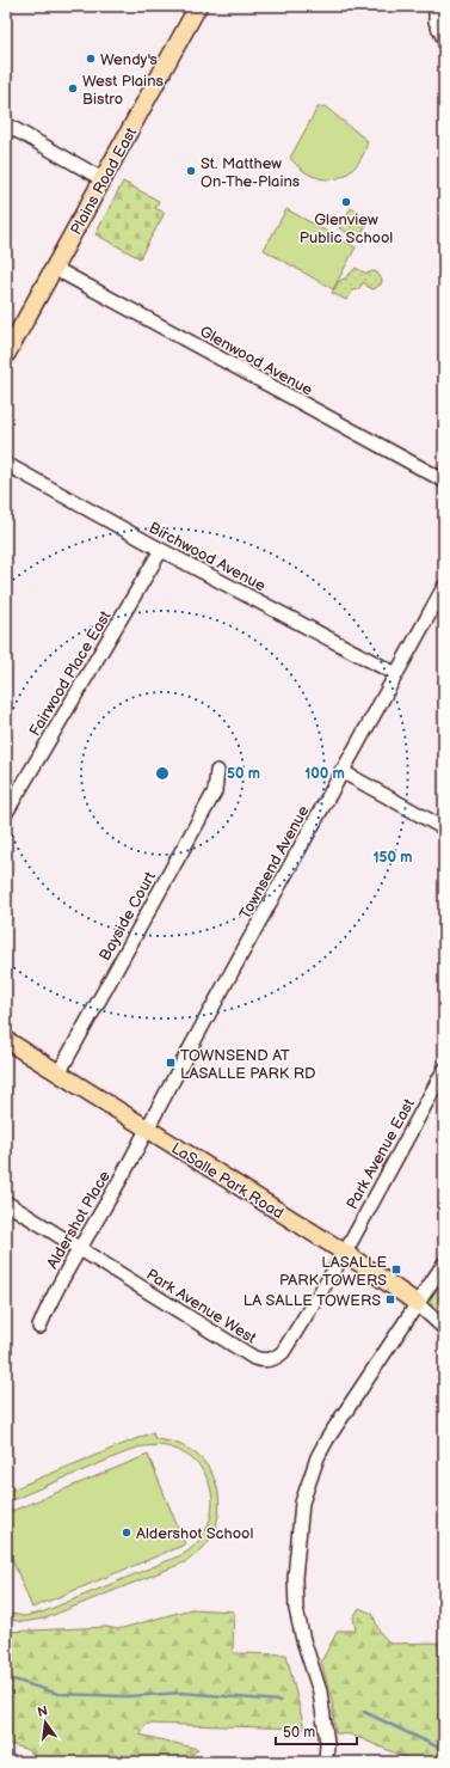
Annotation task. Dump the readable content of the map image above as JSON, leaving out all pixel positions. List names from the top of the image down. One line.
{"streets":{"main road":["Plains Road East","LaSalle Park Road"],"street":["Glenwood Avenue","Birchwood Avenue","Fairwood Place East","Townsend Avenue","Bayside Court","Park Avenue East","Aldershot Place","Park Avenue West"]},"crossings":[["Plains Road East","Glenwood Avenue"],["Birchwood Avenue","Fairwood Place East"],["Birchwood Avenue","Townsend Avenue"],["Townsend Avenue","LaSalle Park Road"],["Townsend Avenue","Aldershot Place"],["Bayside Court","LaSalle Park Road"],["Park Avenue East","LaSalle Park Road"],["Park Avenue East","Park Avenue West"],["LaSalle Park Road","Aldershot Place"],["LaSalle Park Road","Park Avenue West"],["Aldershot Place","Park Avenue West"]],"places":{"other":["Wendy's","West Plains Bistro","St. Matthew On-The-Plains","Glenview Public School","Aldershot School"],"transit":["TOWNSEND AT LASALLE PARK RD","LASALLE PARK TOWERS","LA SALLE TOWERS"]},"scale_bar":"50 m","north":"top","rings":["50 m","100 m","150 m"]}
